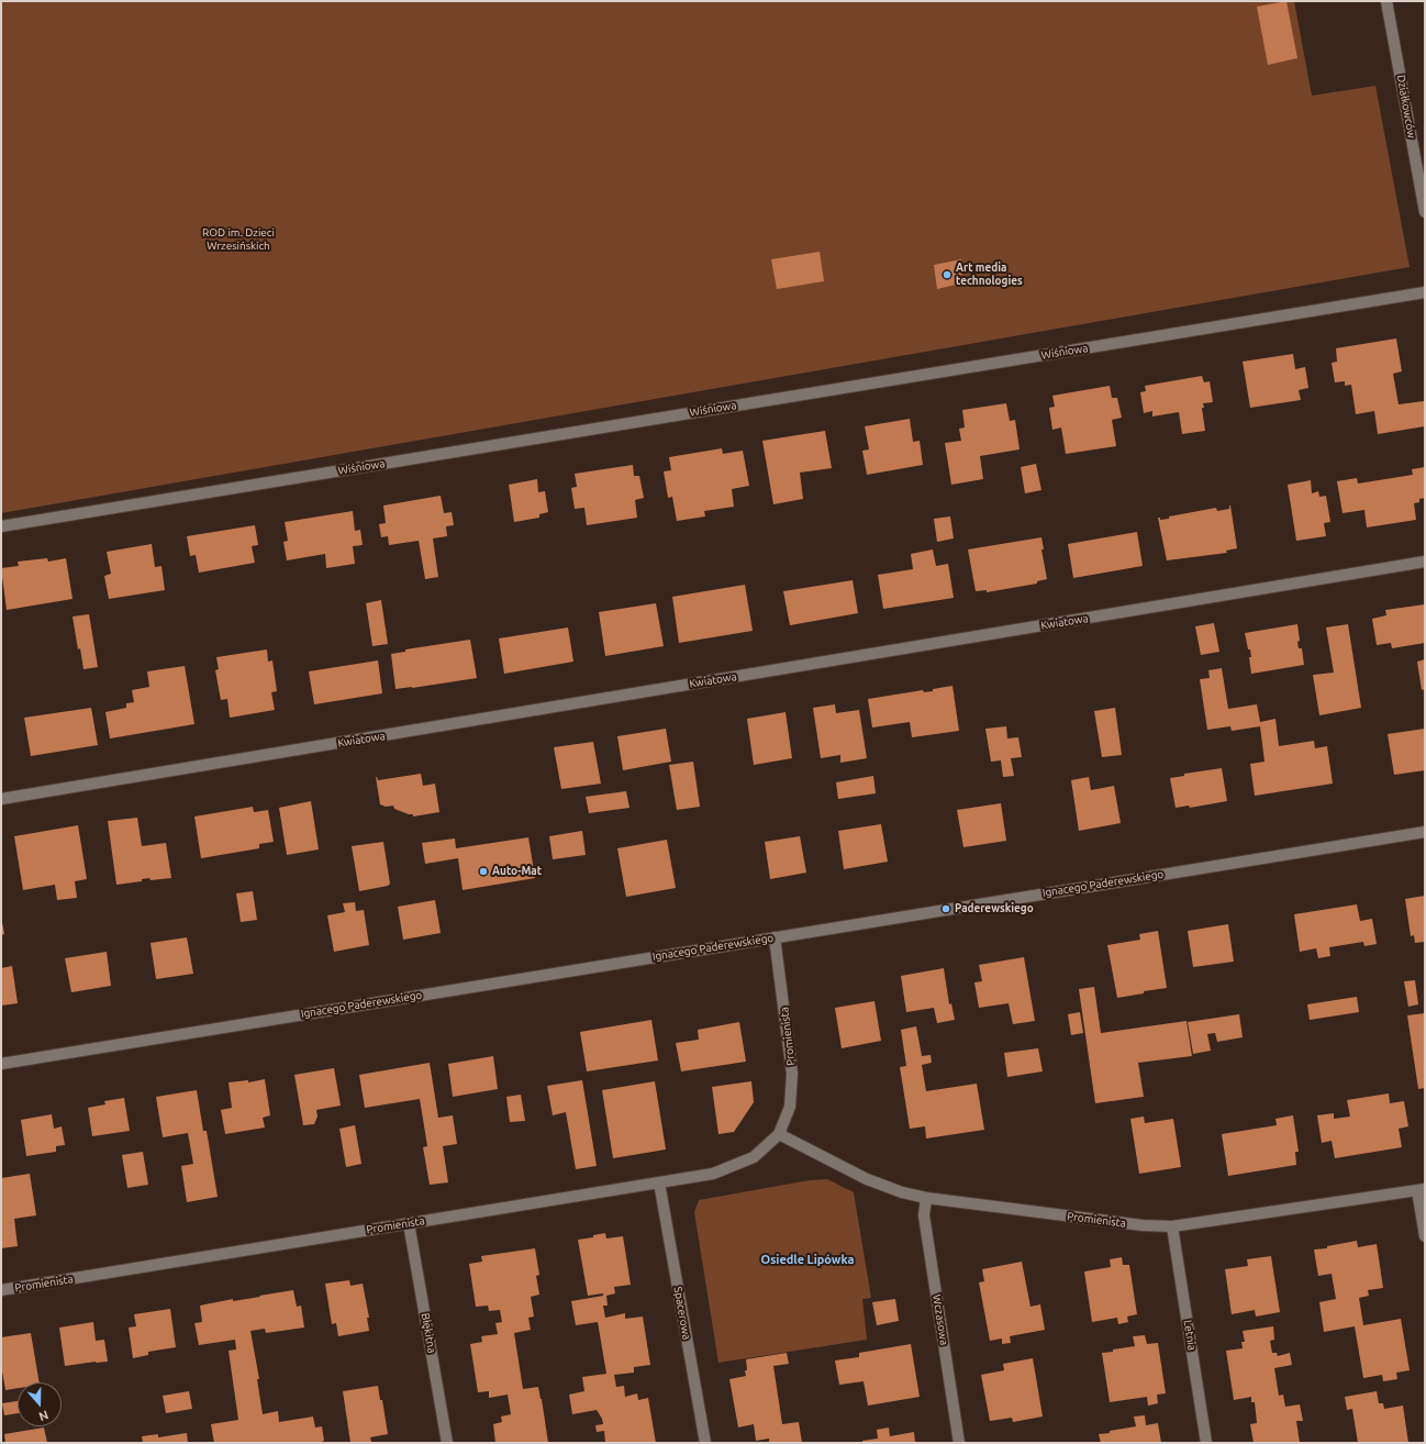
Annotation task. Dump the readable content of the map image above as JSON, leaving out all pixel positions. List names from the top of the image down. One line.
{"streets":{"street":["Działkowców","Wiśniowa","Kwiatowa","Ignacego Paderewskiego","Promienista","Spacerowa","Wczasowa","Błękitna","Letnia"]},"crossings":[["Ignacego Paderewskiego","Promienista"],["Promienista","Spacerowa"],["Promienista","Wczasowa"],["Promienista","Błękitna"],["Promienista","Letnia"]],"districts":["Osiedle Lipówka"],"parks":["ROD im. Dzieci Wrzesińskich"],"places":["Art media technologies","Auto-Mat","Paderewskiego"],"north":"bottom"}
